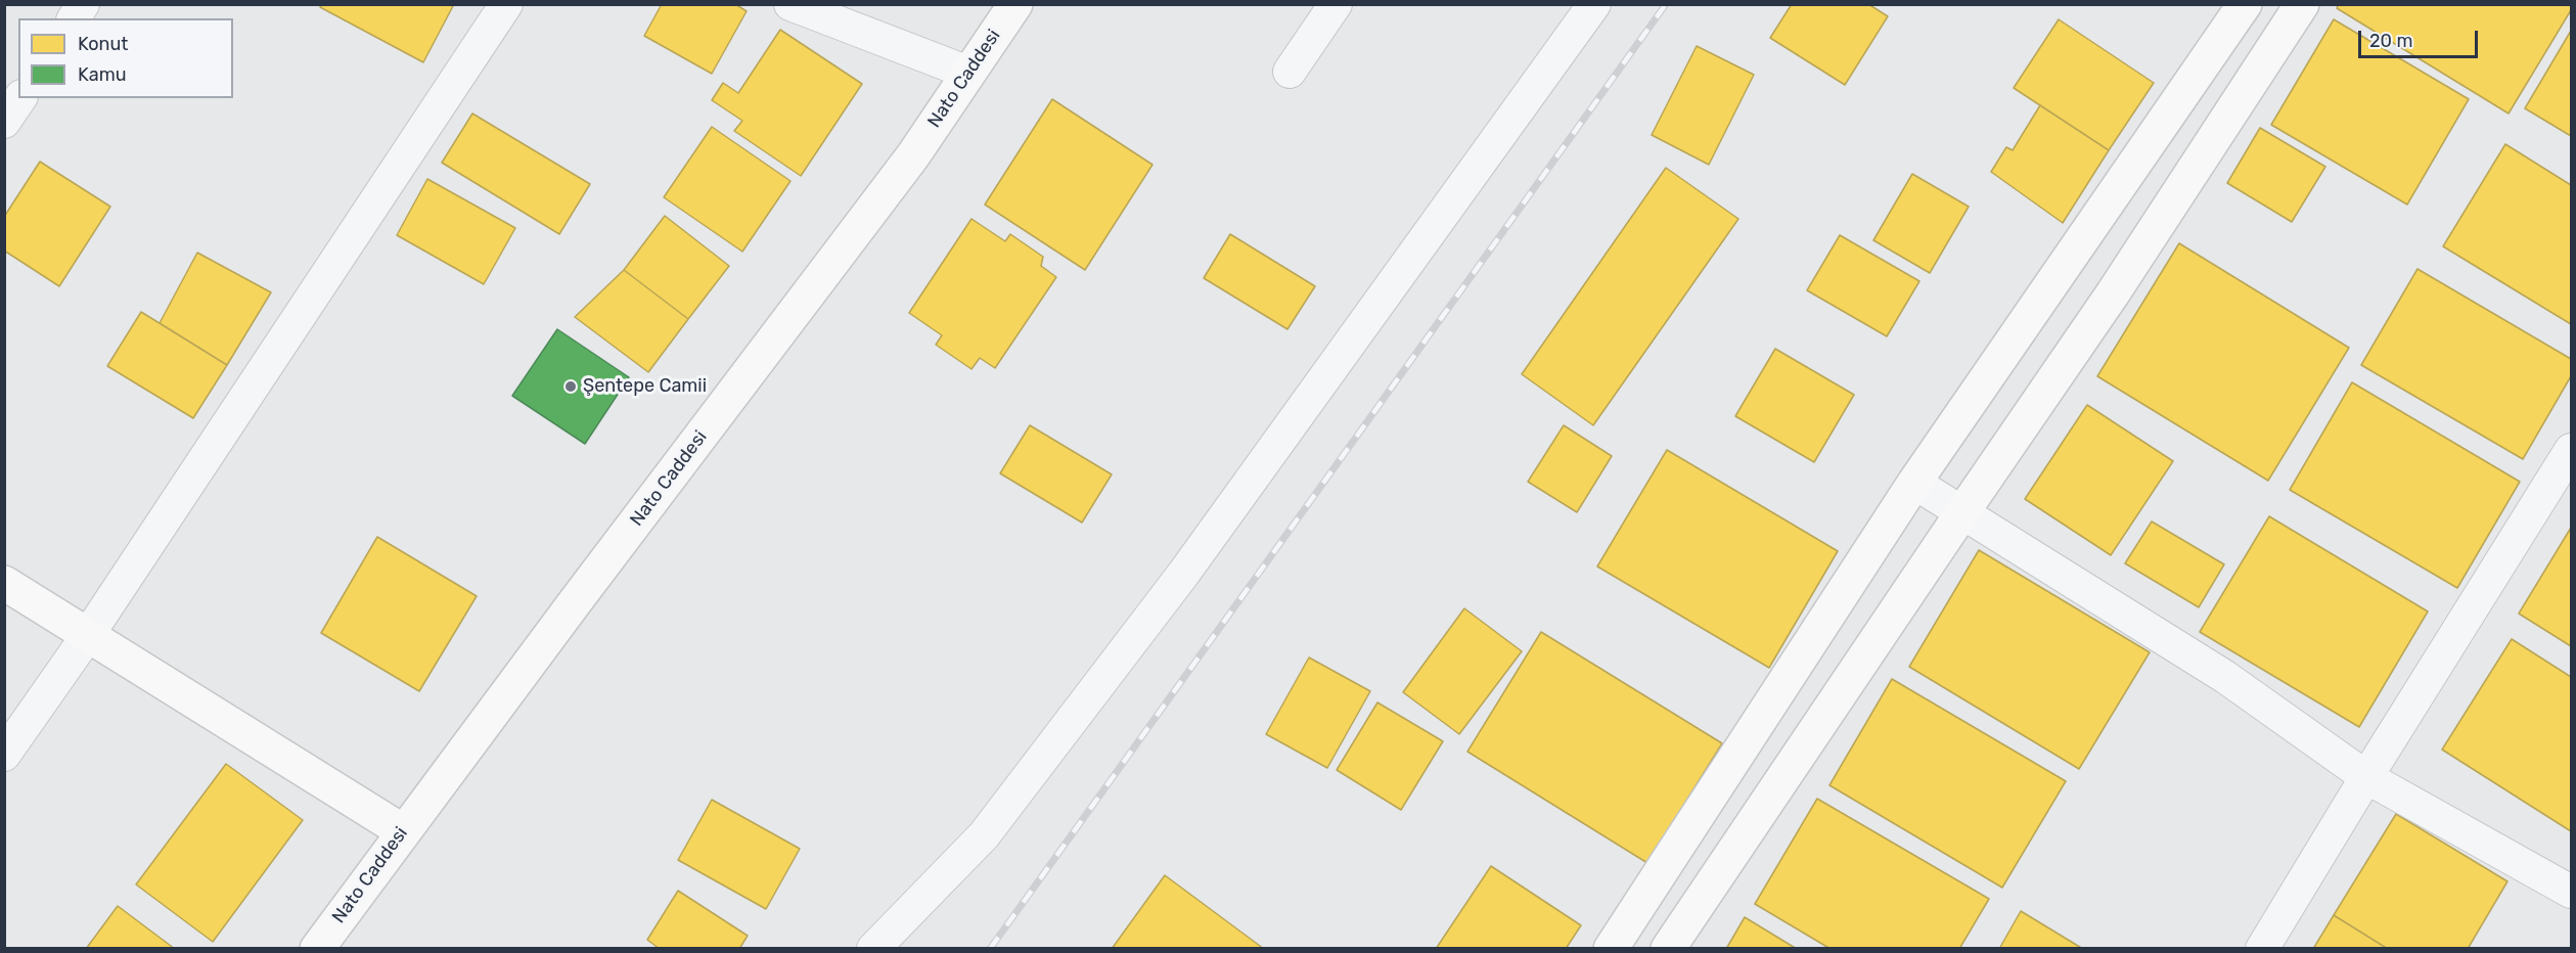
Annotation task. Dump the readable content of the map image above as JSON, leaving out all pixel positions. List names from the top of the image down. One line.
{"streets":{"street":["Nato Caddesi"]},"places":["Şentepe Camii"],"legend":["Konut","Kamu"],"scale_bar":"20 m"}
